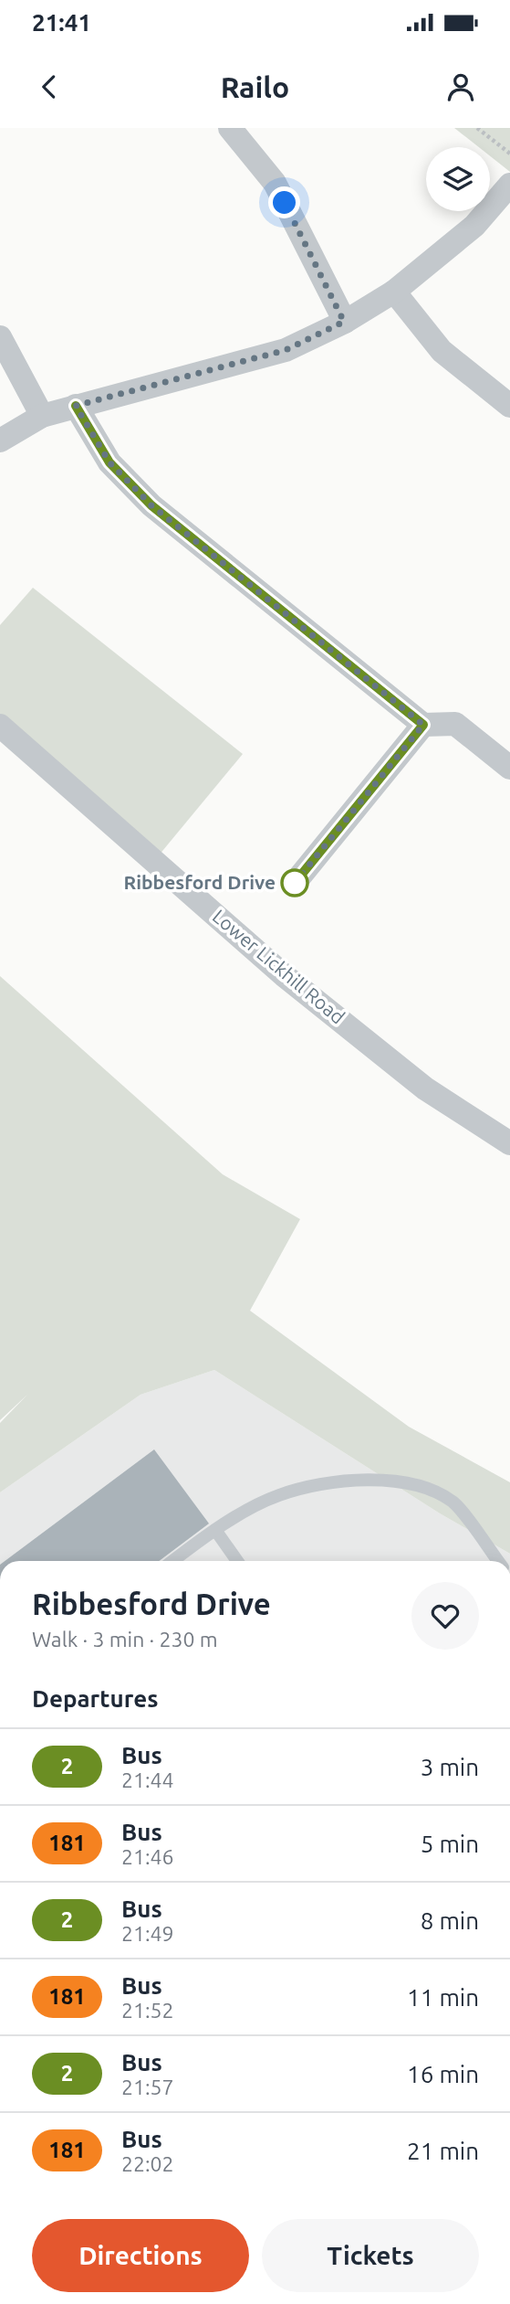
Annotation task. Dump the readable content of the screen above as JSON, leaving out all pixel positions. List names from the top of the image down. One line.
{"streets":{"street":["Lower Lickhill Road"]},"places":["Ribbesford Drive"],"lines":["bus line 2"],"page":{"status":"21:41","header":"Railo","heading":[["Ribbesford Drive","Walk · 3 min · 230 m"],"Departures"],"list":[{"mark":"2","name":"Bus","note":"21:44","value":"3 min"},{"mark":"181","name":"Bus","note":"21:46","value":"5 min"},{"mark":"2","name":"Bus","note":"21:49","value":"8 min"},{"mark":"181","name":"Bus","note":"21:52","value":"11 min"},{"mark":"2","name":"Bus","note":"21:57","value":"16 min"},{"mark":"181","name":"Bus","note":"22:02","value":"21 min"}],"buttons":["Directions","Tickets"]}}
